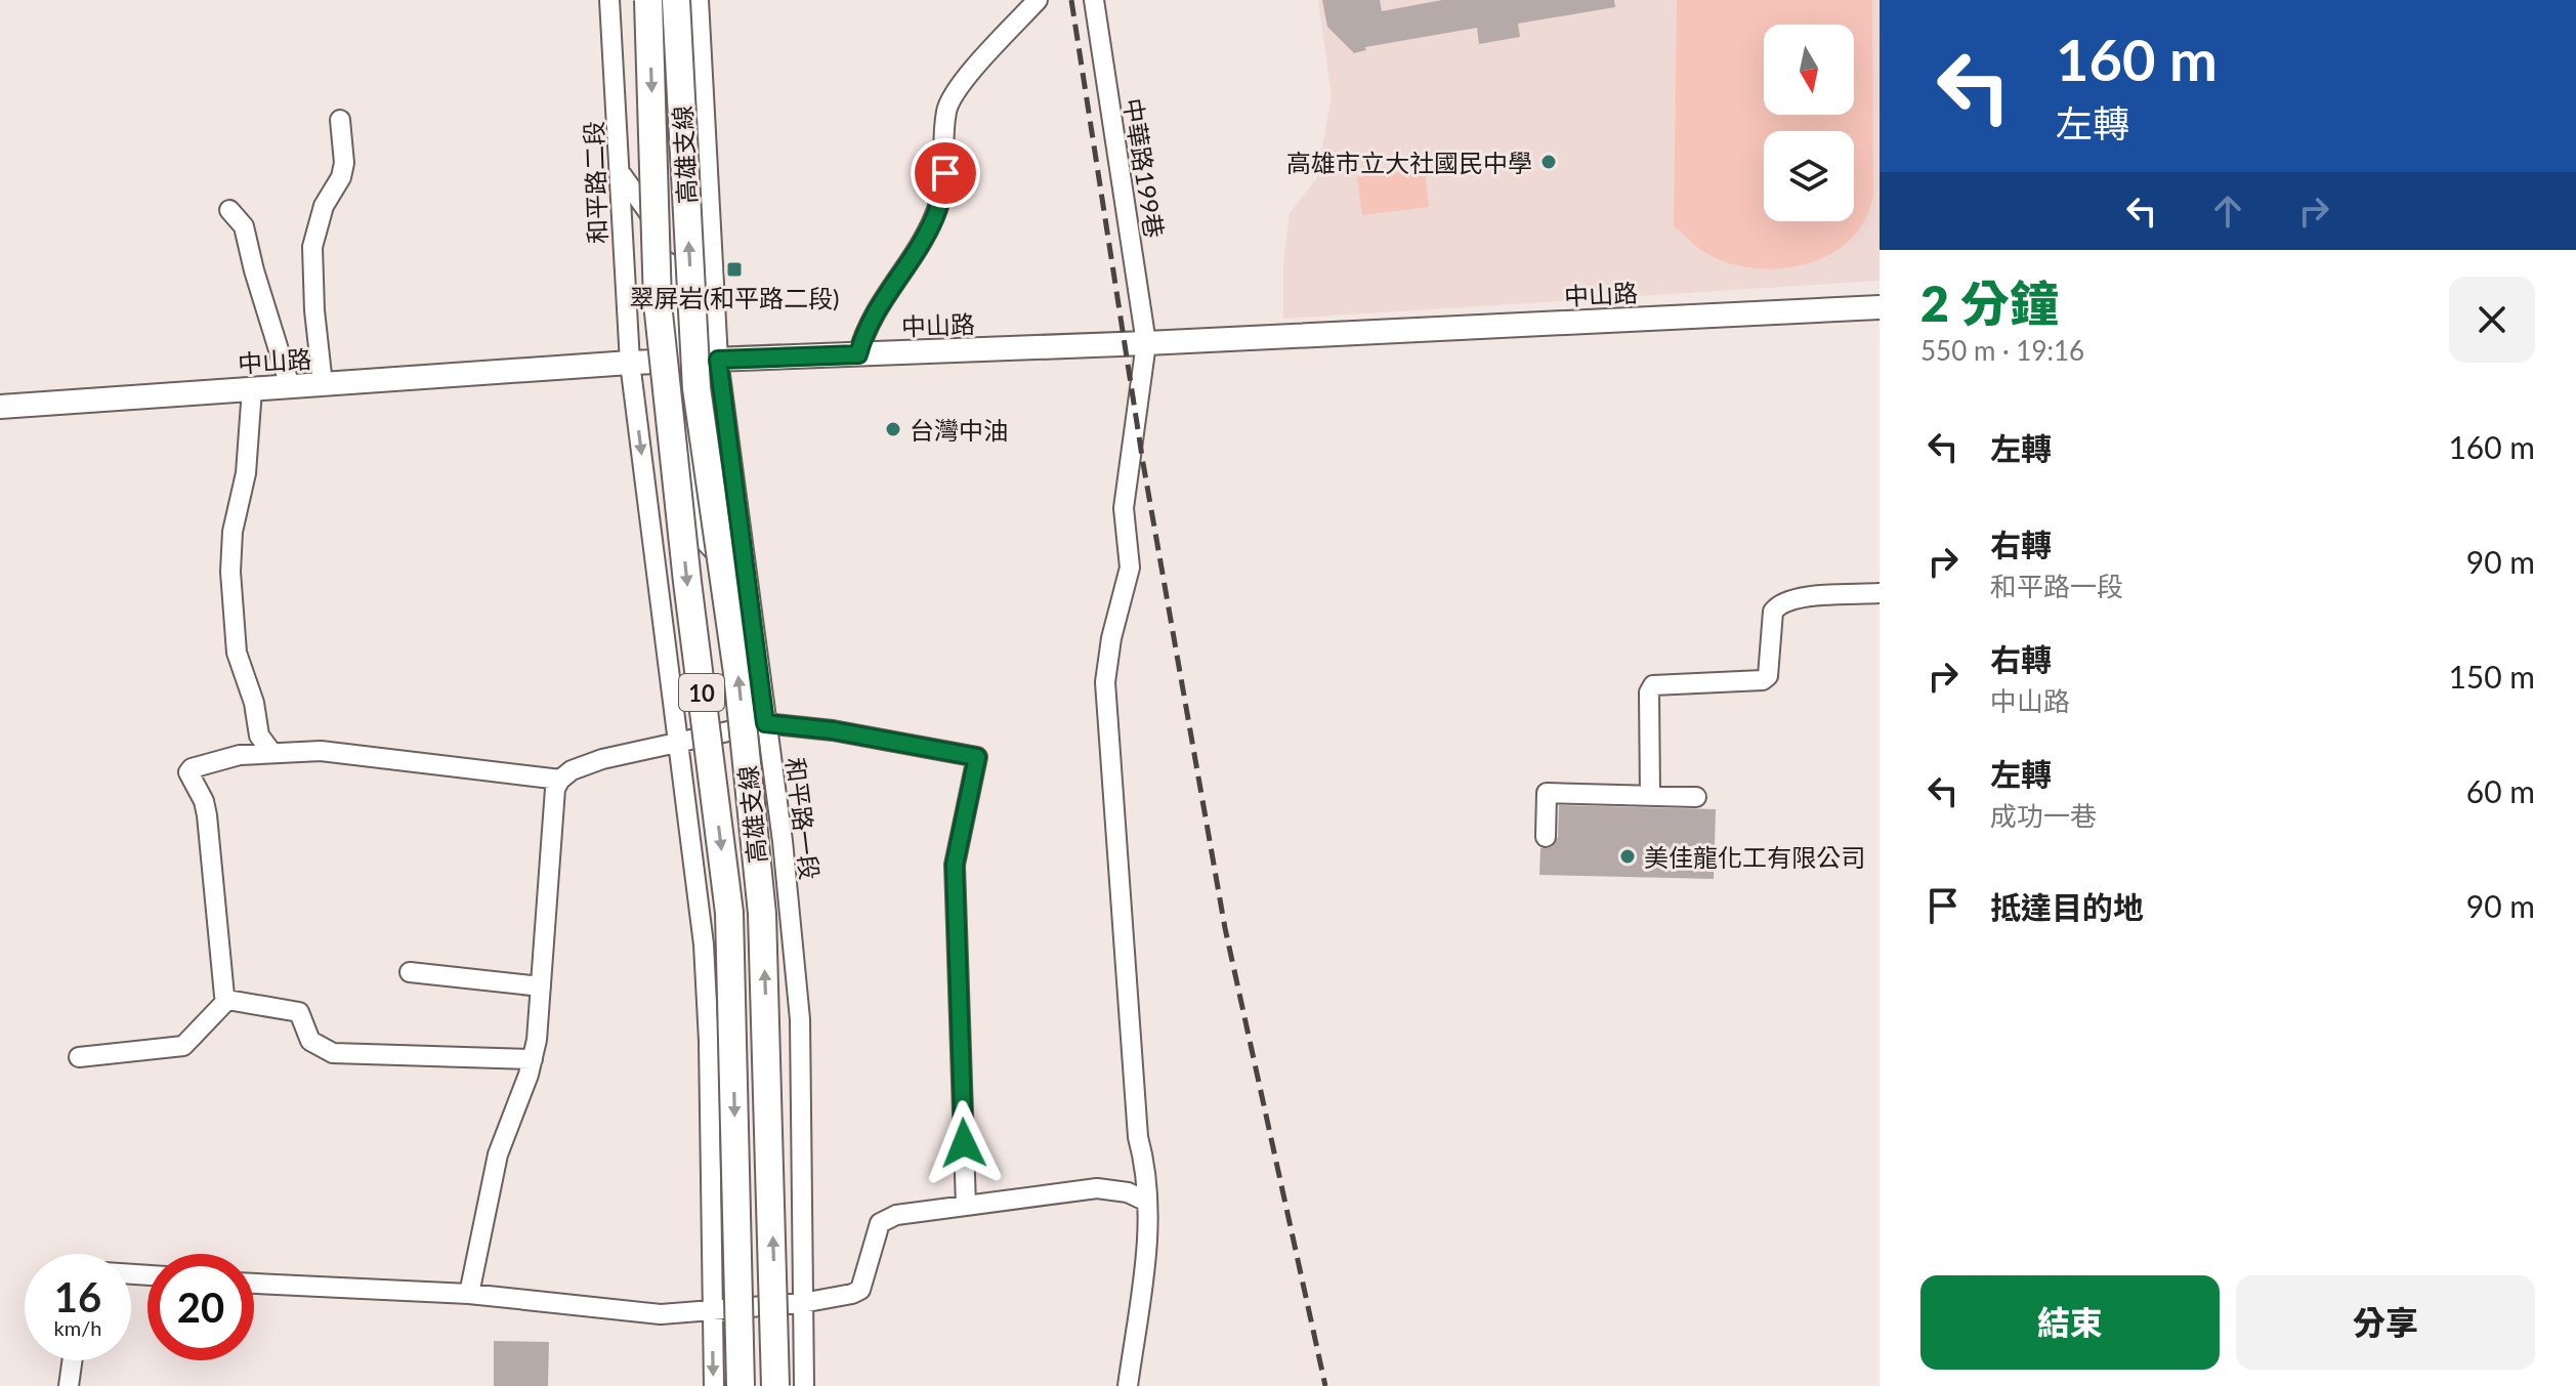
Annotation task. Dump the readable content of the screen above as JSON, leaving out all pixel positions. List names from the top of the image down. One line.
{"streets":{"highway":["高雄支線","10"],"main road":["中山路"],"street":["中華路199巷","和平路二段","和平路一段"]},"crossings":[["中華路199巷","中山路"],["和平路二段","中山路"],["中山路","和平路一段"]],"places":{"other":["高雄市立大社國民中學","台灣中油","美佳龍化工有限公司"],"transit":["翠屏岩(和平路二段)"]},"north":"bottom","page":{"turn":["160 m","左轉"],"heading":["2 分鐘","550 m · 19:16"],"list":[{"name":"左轉","value":"160 m"},{"name":"右轉","note":"和平路一段","value":"90 m"},{"name":"右轉","note":"中山路","value":"150 m"},{"name":"左轉","note":"成功一巷","value":"60 m"},{"name":"抵達目的地","value":"90 m"}],"speed":"16 km/h","limit":"20","buttons":["結束","分享"]}}
